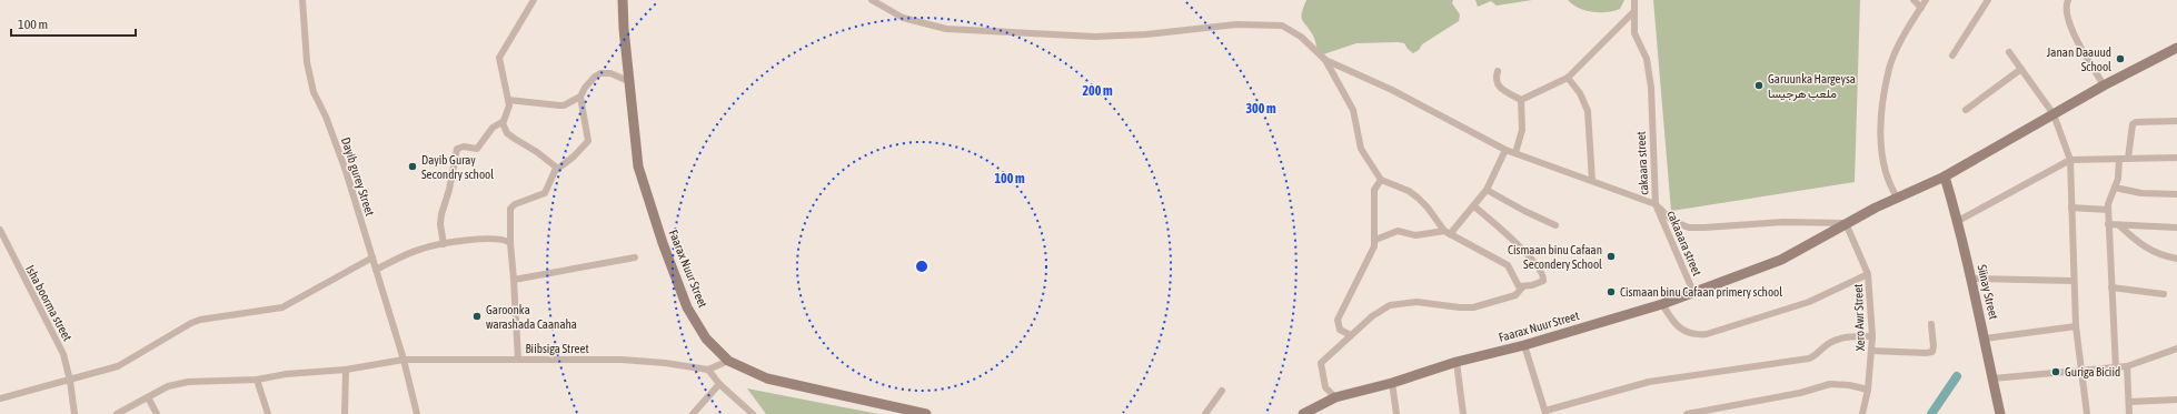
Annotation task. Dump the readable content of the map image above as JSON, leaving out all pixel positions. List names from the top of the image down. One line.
{"streets":{"main road":["Faarax Nuur Street","Siinay Street"],"street":["cakaara street","Dayib gurey Street","cakaaara street","Isha boorma street","Xero Awr Street","Biibsiga Street"]},"crossings":[["cakaara street","cakaaara street"],["cakaara street","Faarax Nuur Street"],["cakaara street","Xero Awr Street"],["Dayib gurey Street","Biibsiga Street"],["cakaaara street","Faarax Nuur Street"],["Faarax Nuur Street","Siinay Street"],["Faarax Nuur Street","Xero Awr Street"]],"places":["Janan Daauud School","Garuunka Hargeysa ملعب هرجيسا","Dayib Guray Secondry school","Cismaan binu Cafaan Secondery School","Cismaan binu Cafaan primery school","Garoonka warashada Caanaha","Guriga Biciid"],"scale_bar":"100 m","rings":["200 m","300 m","100 m"]}
